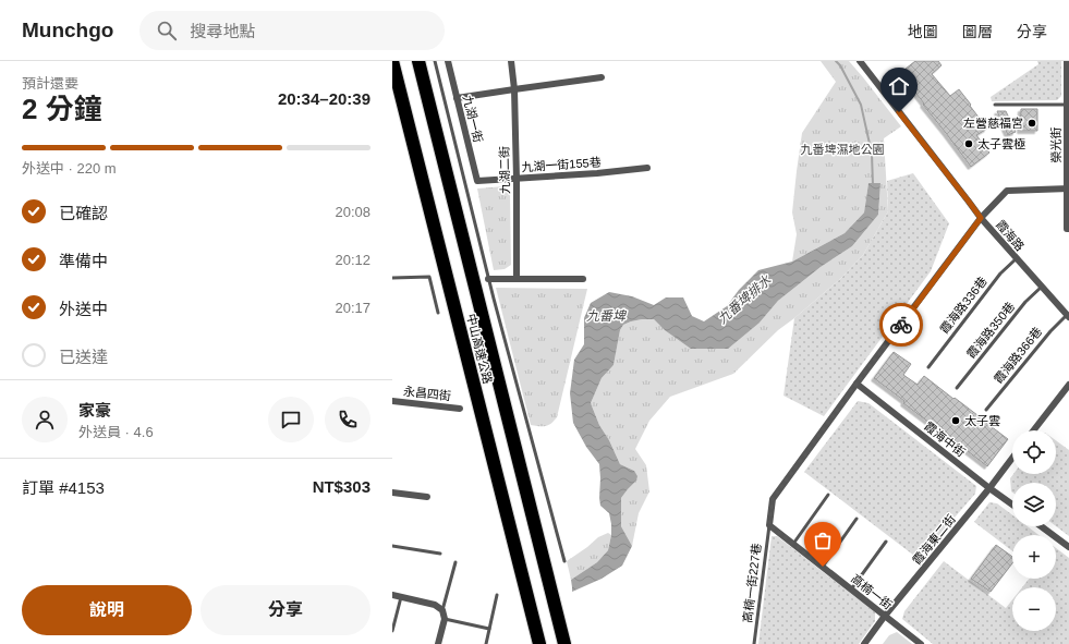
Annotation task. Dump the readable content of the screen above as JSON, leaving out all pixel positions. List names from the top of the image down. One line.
{"streets":{"highway":["中山高速公路"],"street":["九湖一街","榮光街","九湖一街155巷","九湖二街","霞海路","永昌四街","霞海中街","霞海東二街","高楠一街"],"lane":["霞海路336巷","霞海路350巷","霞海路366巷","高楠一街227巷"]},"crossings":[["九湖一街","九湖一街155巷"],["九湖一街155巷","九湖二街"],["霞海路","霞海路336巷"],["霞海路","霞海路350巷"],["霞海路","霞海路366巷"],["霞海中街","霞海東二街"],["霞海東二街","高楠一街"],["高楠一街227巷","高楠一街"]],"water":["九番埤排水","九番埤"],"parks":["九番埤濕地公園"],"places":["左營慈福宮","太子雲極","太子雲"],"page":{"header":"Munchgo","search":"搜尋地點","nav":["地圖","圖層","分享"],"heading":["2 分鐘","預計還要","20:34–20:39"],"panel":["家豪","外送員 · 4.6","訂單 #4153","NT$303"],"bar":"外送中 · 220 m","list":[["已確認","20:08"],["準備中","20:12"],["外送中","20:17"],"已送達"],"map_buttons":["+","−"],"buttons":["說明","分享"]}}
